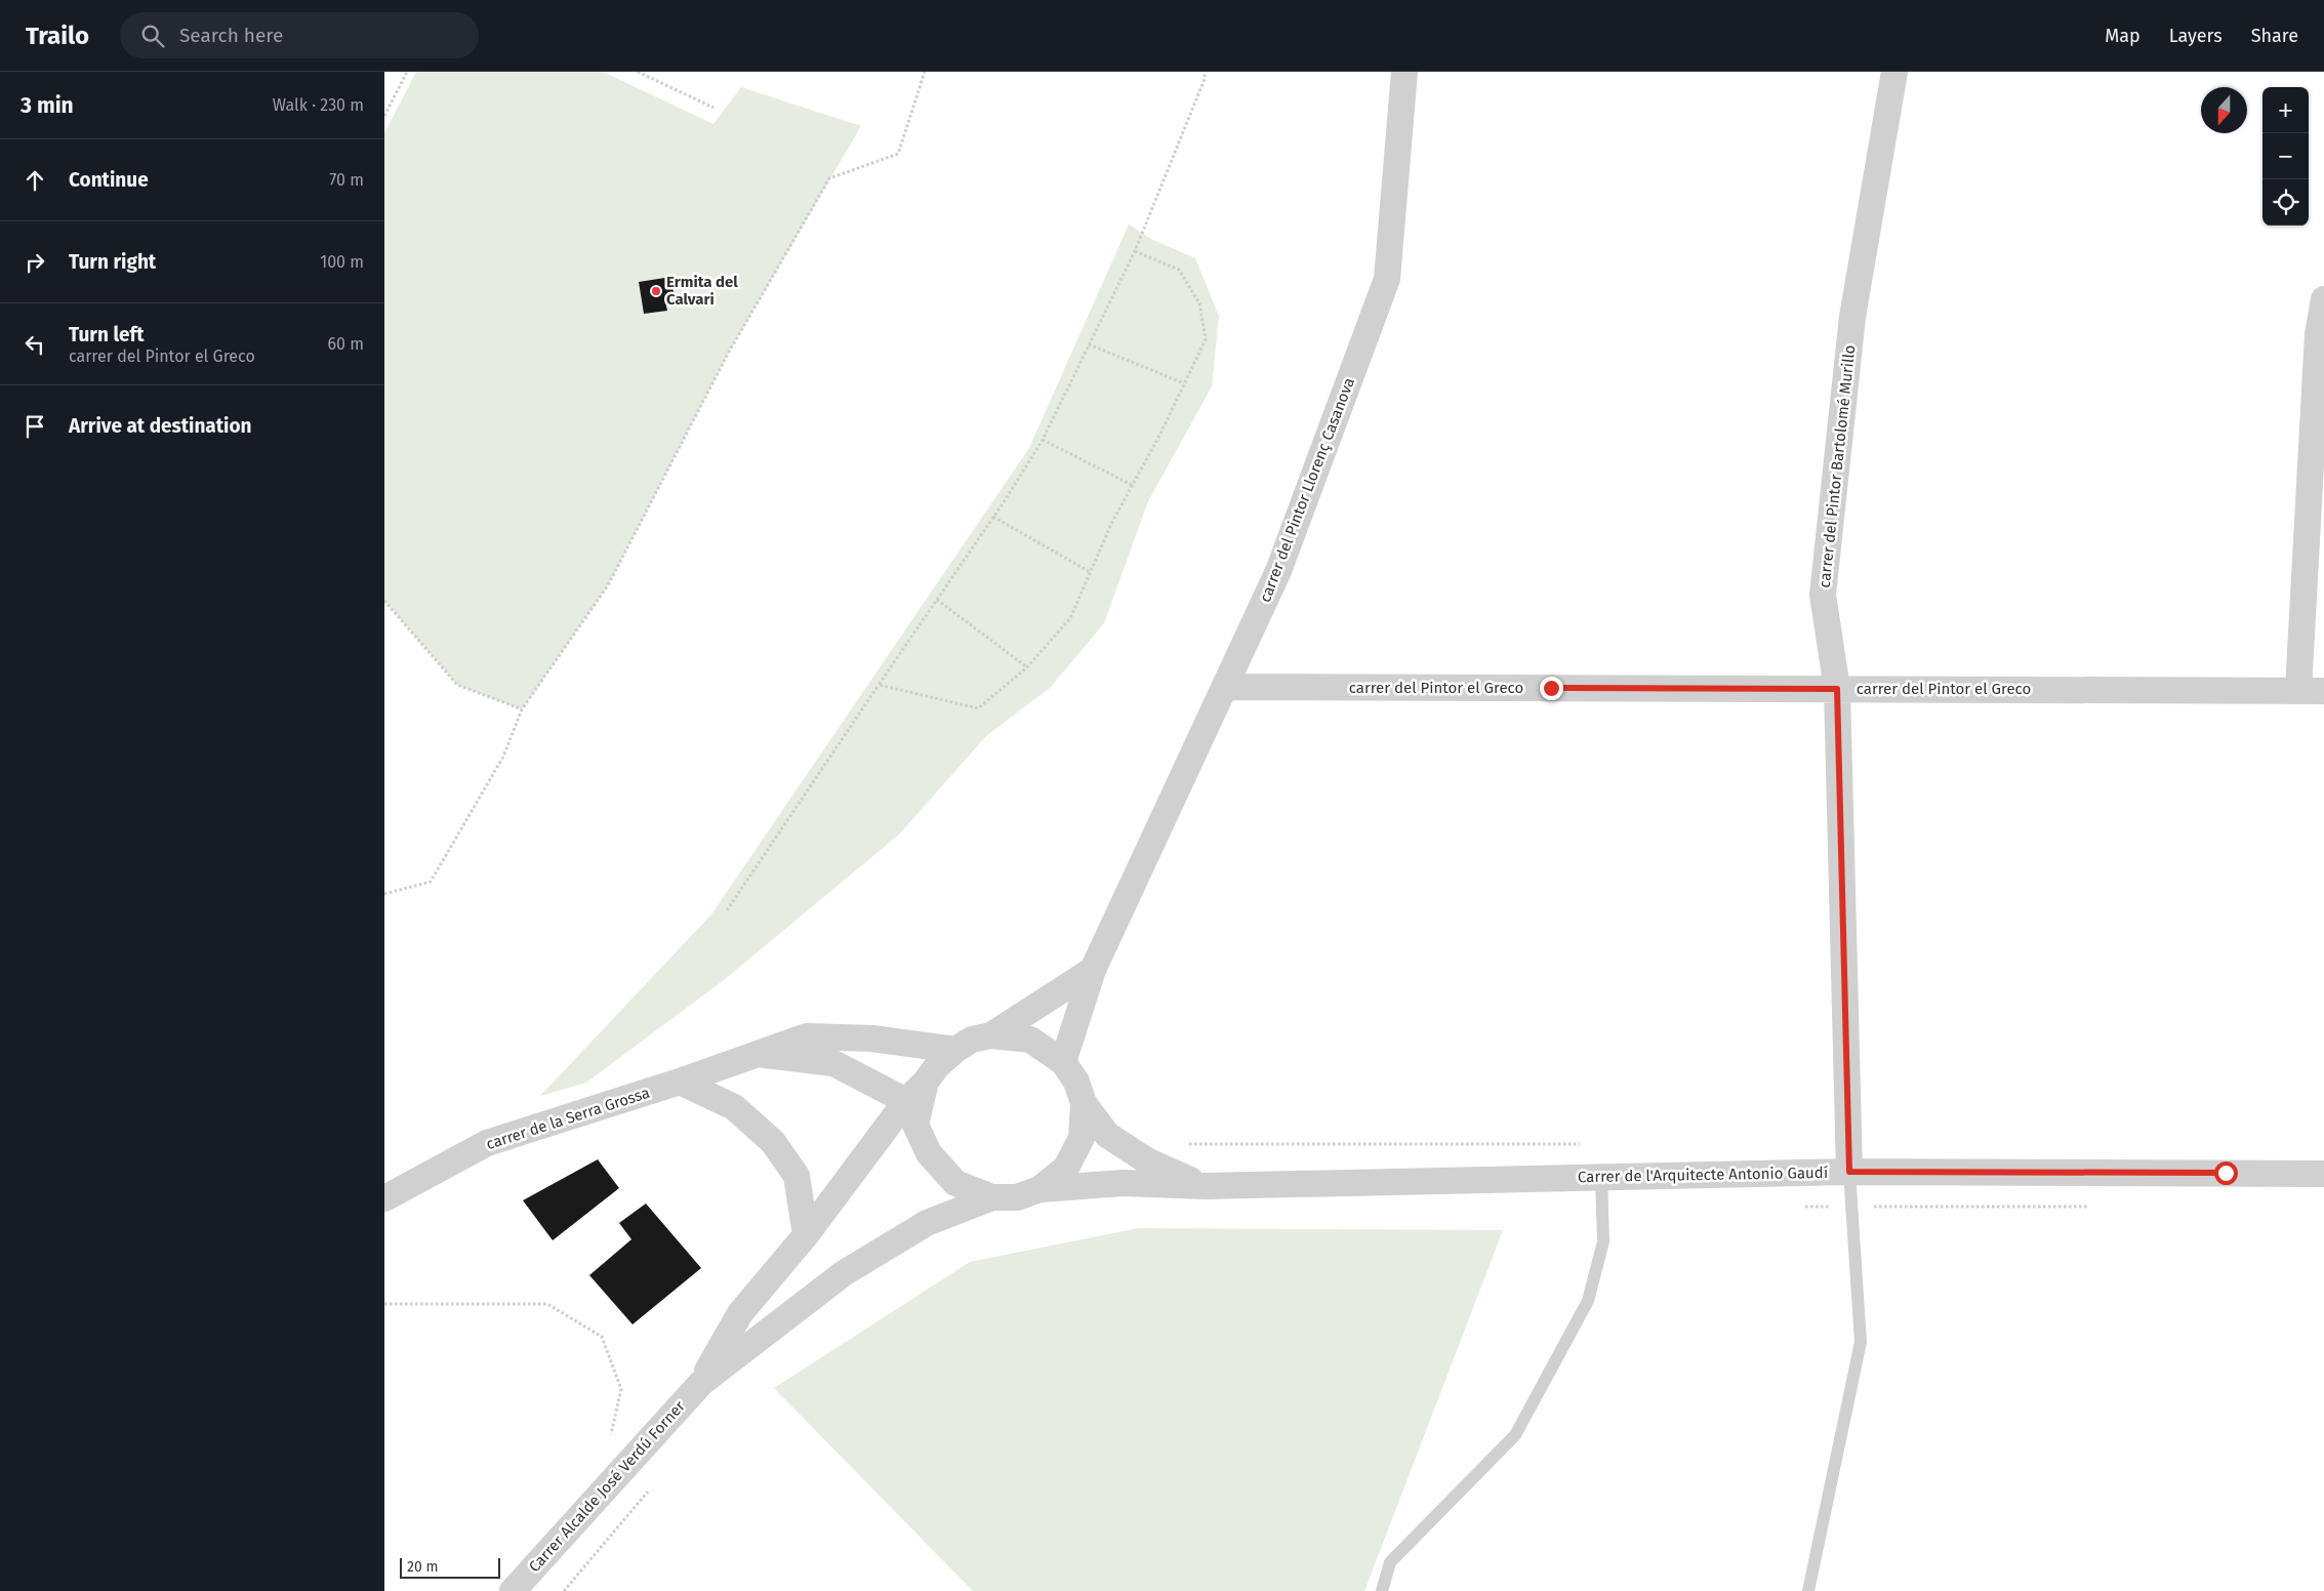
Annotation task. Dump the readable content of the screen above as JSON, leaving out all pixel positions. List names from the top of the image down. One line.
{"streets":{"street":["carrer del Pintor Bartolomé Murillo","carrer del Pintor Llorenç Casanova","carrer del Pintor el Greco","carrer de la Serra Grossa","Carrer de l'Arquitecte Antonio Gaudí","Carrer Alcalde José Verdú Forner"]},"crossings":[["carrer del Pintor Bartolomé Murillo","carrer del Pintor el Greco"],["carrer del Pintor Bartolomé Murillo","Carrer de l'Arquitecte Antonio Gaudí"],["carrer del Pintor Llorenç Casanova","carrer del Pintor el Greco"],["carrer del Pintor Llorenç Casanova","carrer de la Serra Grossa"],["carrer del Pintor Llorenç Casanova","Carrer de l'Arquitecte Antonio Gaudí"],["carrer de la Serra Grossa","Carrer de l'Arquitecte Antonio Gaudí"]],"places":["Ermita del Calvari"],"scale_bar":"20 m","north":"bottom","page":{"header":"Trailo","search":"Search here","nav":["Map","Layers","Share"],"heading":["3 min","Walk · 230 m"],"map_buttons":["+","−"],"list":[["Continue","70 m"],["Turn right","100 m"],["Turn left","carrer del Pintor el Greco","60 m"],"Arrive at destination"],"scale":"20 m"}}
